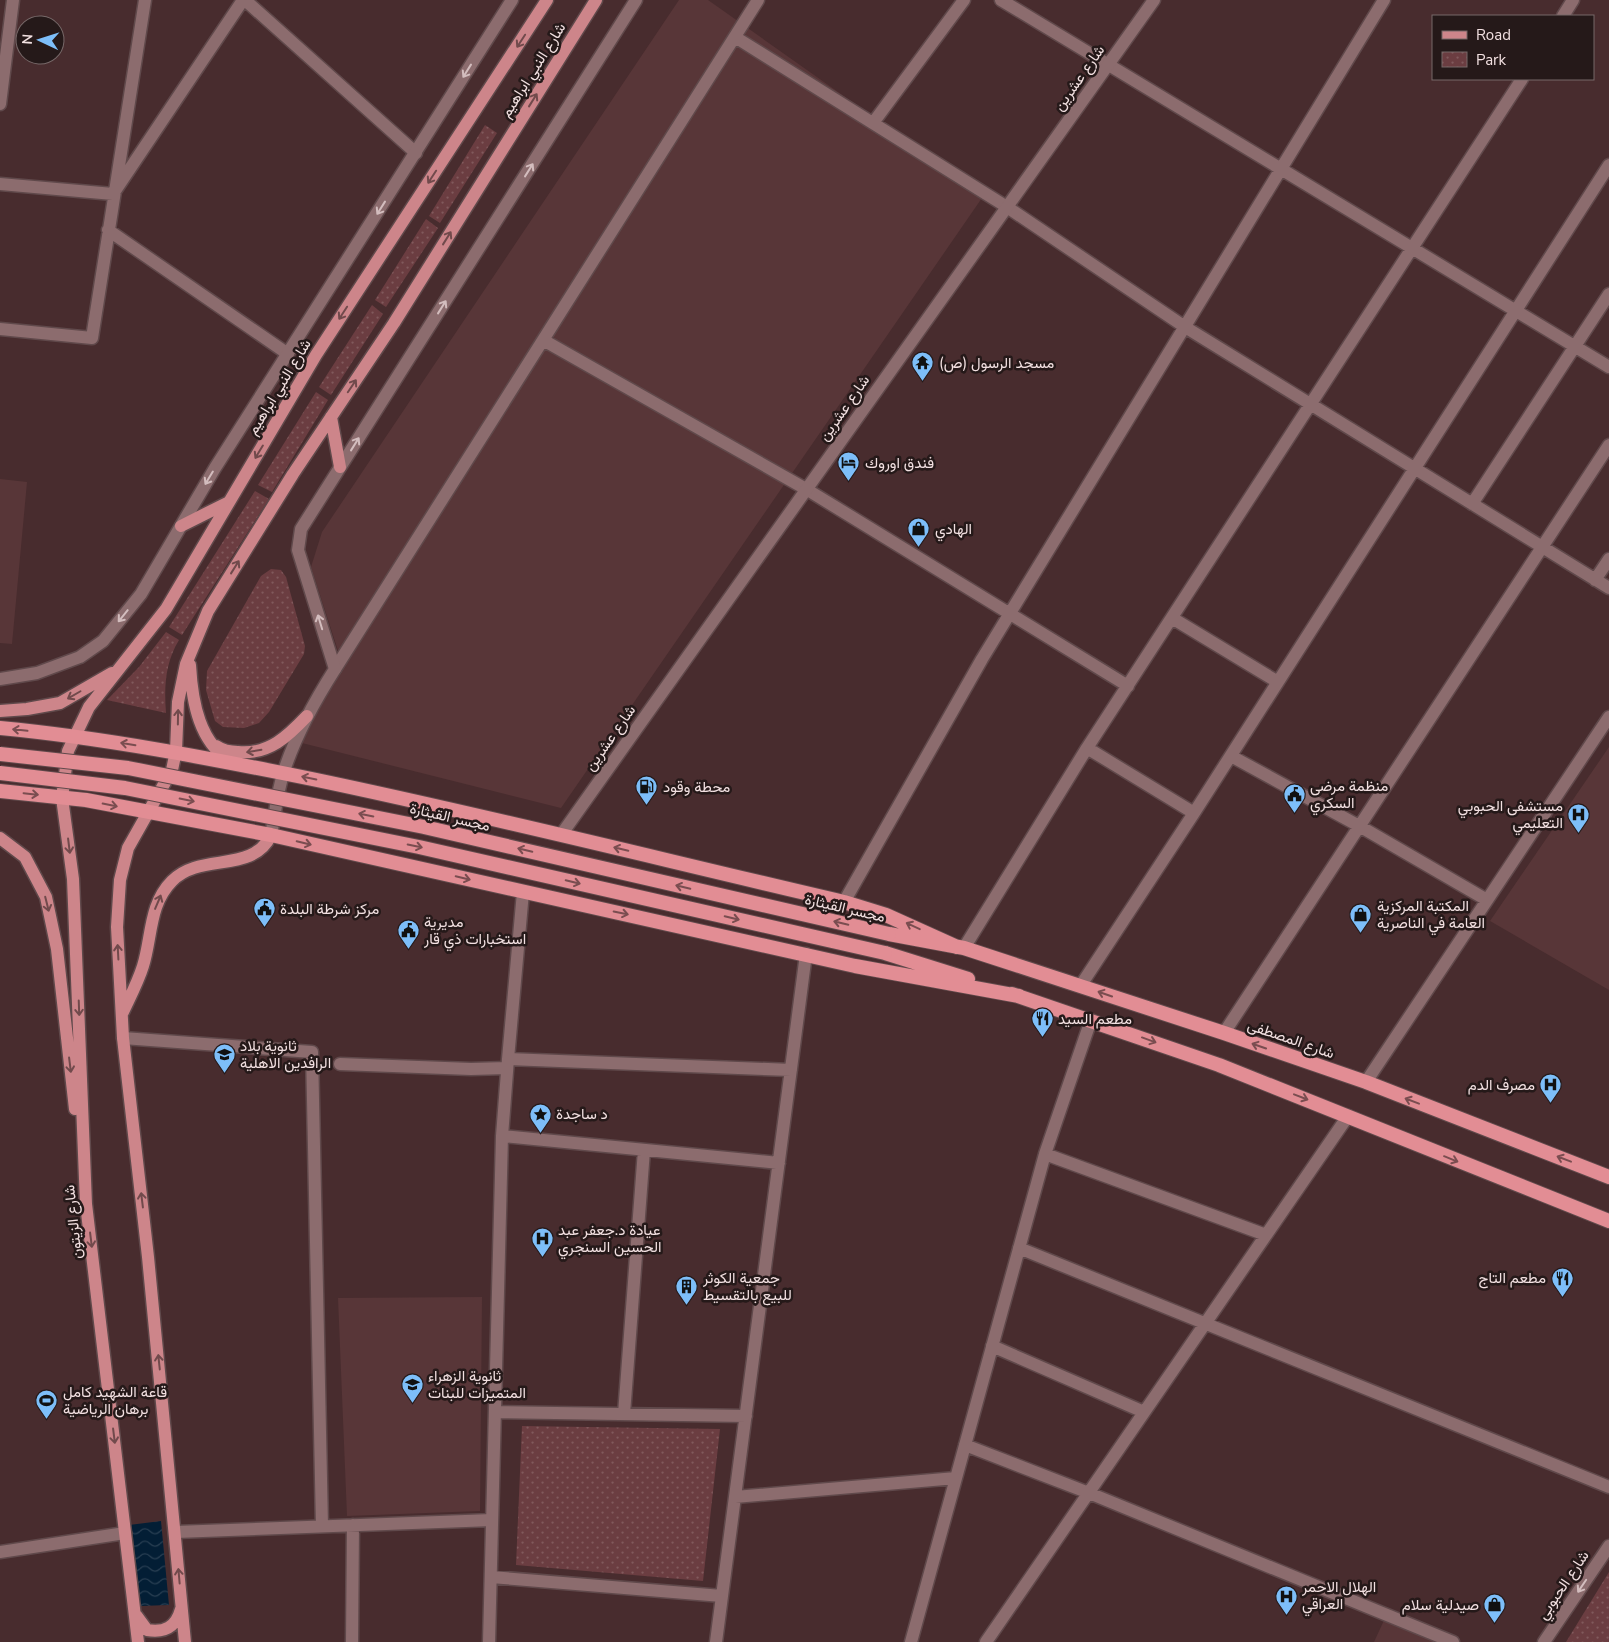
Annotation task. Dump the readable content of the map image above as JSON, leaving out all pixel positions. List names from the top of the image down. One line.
{"streets":{"highway":["مجسر القيثارة","شارع المصطفى"],"main road":["شارع النبي ابراهيم","شارع الزيتون"],"street":["شارع عشرين","شارع الحبوبي"]},"crossings":[["شارع النبي ابراهيم","شارع الزيتون"],["مجسر القيثارة","شارع المصطفى"]],"one_way":["شارع الحبوبي"],"places":{"temple":["مسجد الرسول (ص)"],"hotel":["فندق اوروك"],"shop":["الهادي","المكتبة المركزية العامة في الناصرية","صيدلية سلام"],"fuel station":["محطة وقود"],"public building":["منظمة مرضى السكري","مركز شرطة البلدة","مديرية استخبارات ذي قار"],"hospital":["مستشفى الحبوبي التعليمي","مصرف الدم","عيادة د.جعفر عبد الحسين السنجري","الهلال الاحمر العراقي"],"restaurant":["مطعم السيد","مطعم التاج"],"school or university":["ثانوية بلاد الرافدين الاهلية","ثانوية الزهراء المتميزات للبنات"],"place":["د ساجدة"],"building":["جمعية الكوثر للبيع بالتقسيط"],"sports":["قاعة الشهيد كامل برهان الرياضية"]},"legend":["Road","Park"],"north":"left"}
